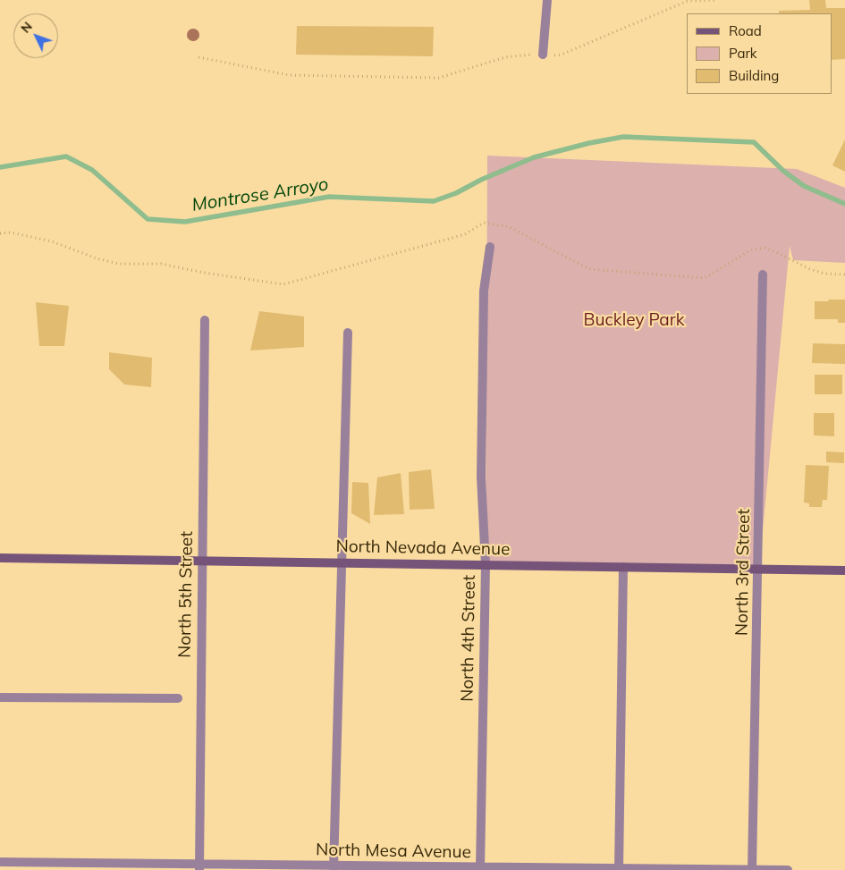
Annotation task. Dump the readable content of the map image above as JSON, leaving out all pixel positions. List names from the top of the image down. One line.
{"streets":{"street":["North Nevada Avenue","North 3rd Street","North 5th Street","North 4th Street","North Mesa Avenue"]},"crossings":[["North Nevada Avenue","North 3rd Street"],["North Nevada Avenue","North 5th Street"],["North Nevada Avenue","North 4th Street"],["North 3rd Street","North Mesa Avenue"],["North 5th Street","North Mesa Avenue"],["North 4th Street","North Mesa Avenue"]],"water":["Montrose Arroyo"],"parks":["Buckley Park"],"legend":["Road","Park","Building"],"north":"top left"}
